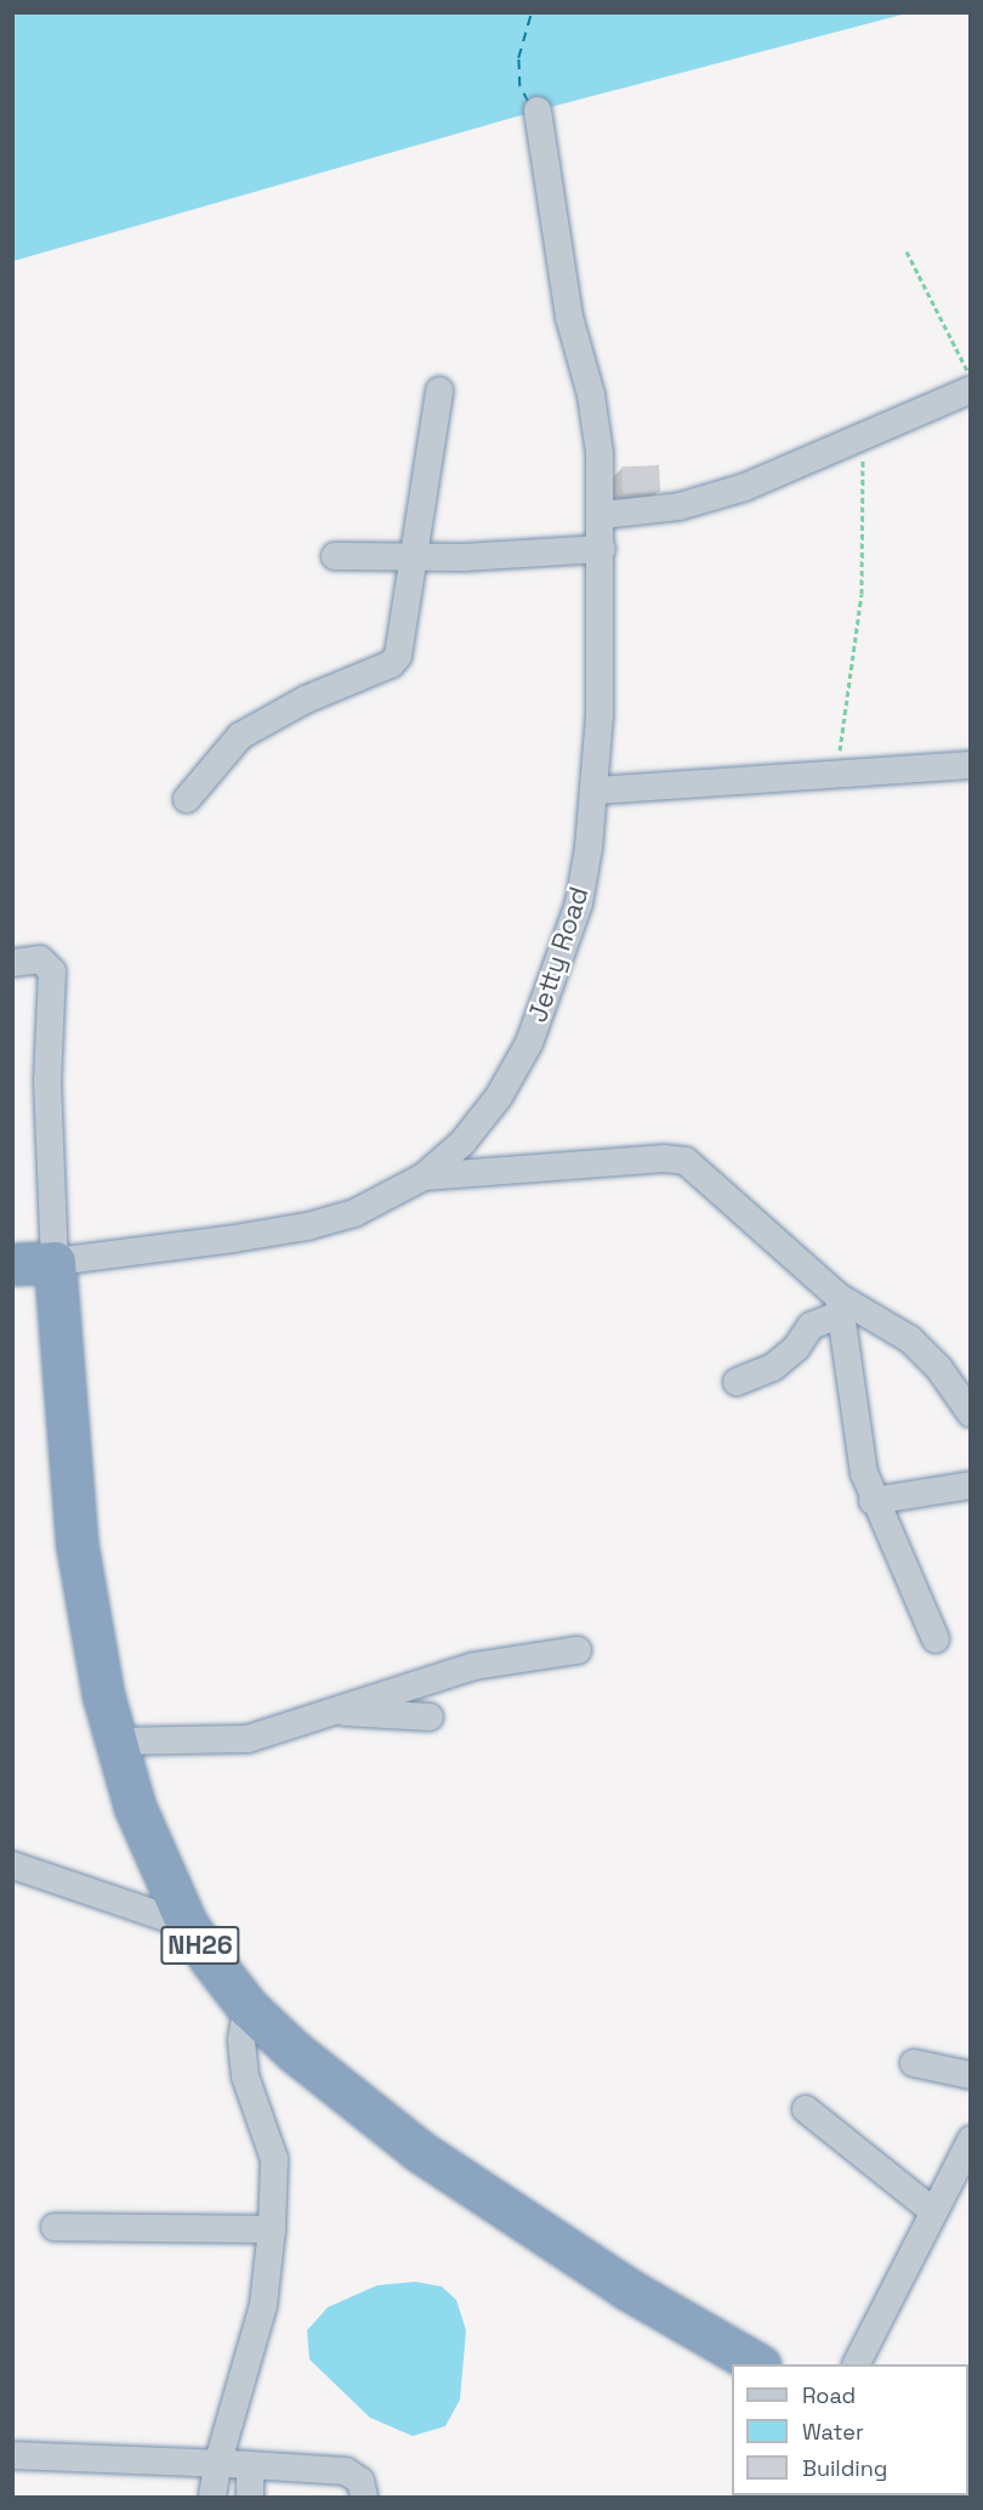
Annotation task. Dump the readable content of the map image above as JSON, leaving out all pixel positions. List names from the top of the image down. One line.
{"streets":{"highway":["NH26"],"street":["Jetty Road"]},"crossings":[["Jetty Road","NH26"]],"legend":["Road","Water","Building"]}
